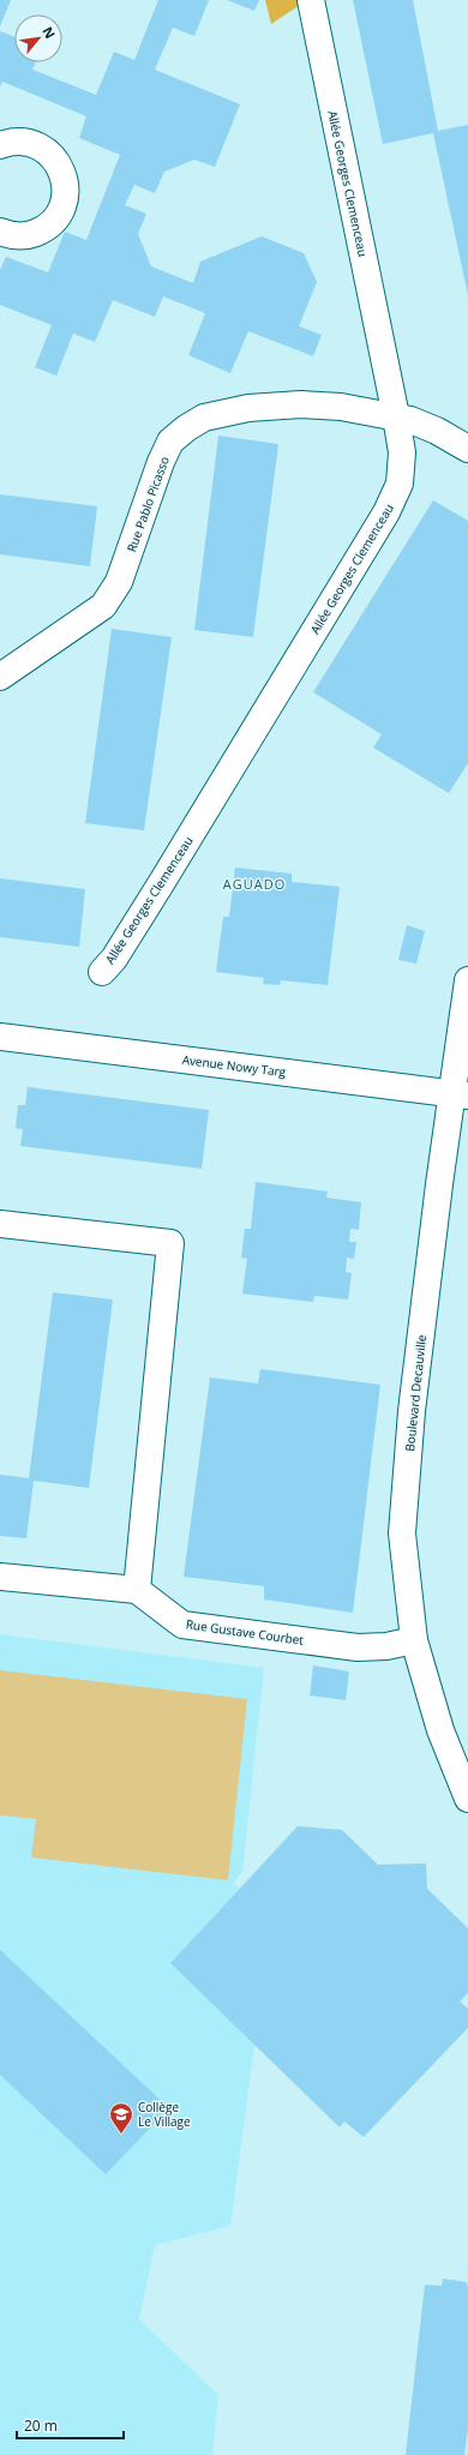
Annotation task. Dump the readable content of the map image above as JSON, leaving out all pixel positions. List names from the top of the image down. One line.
{"streets":{"street":["Allée Georges Clemenceau","Rue Pablo Picasso","Avenue Nowy Targ","Boulevard Decauville","Rue Gustave Courbet"]},"crossings":[["Allée Georges Clemenceau","Rue Pablo Picasso"],["Avenue Nowy Targ","Boulevard Decauville"],["Boulevard Decauville","Rue Gustave Courbet"]],"districts":["AGUADO"],"places":{"school or university":["Collège Le Village"]},"scale_bar":"20 m","north":"top right"}
